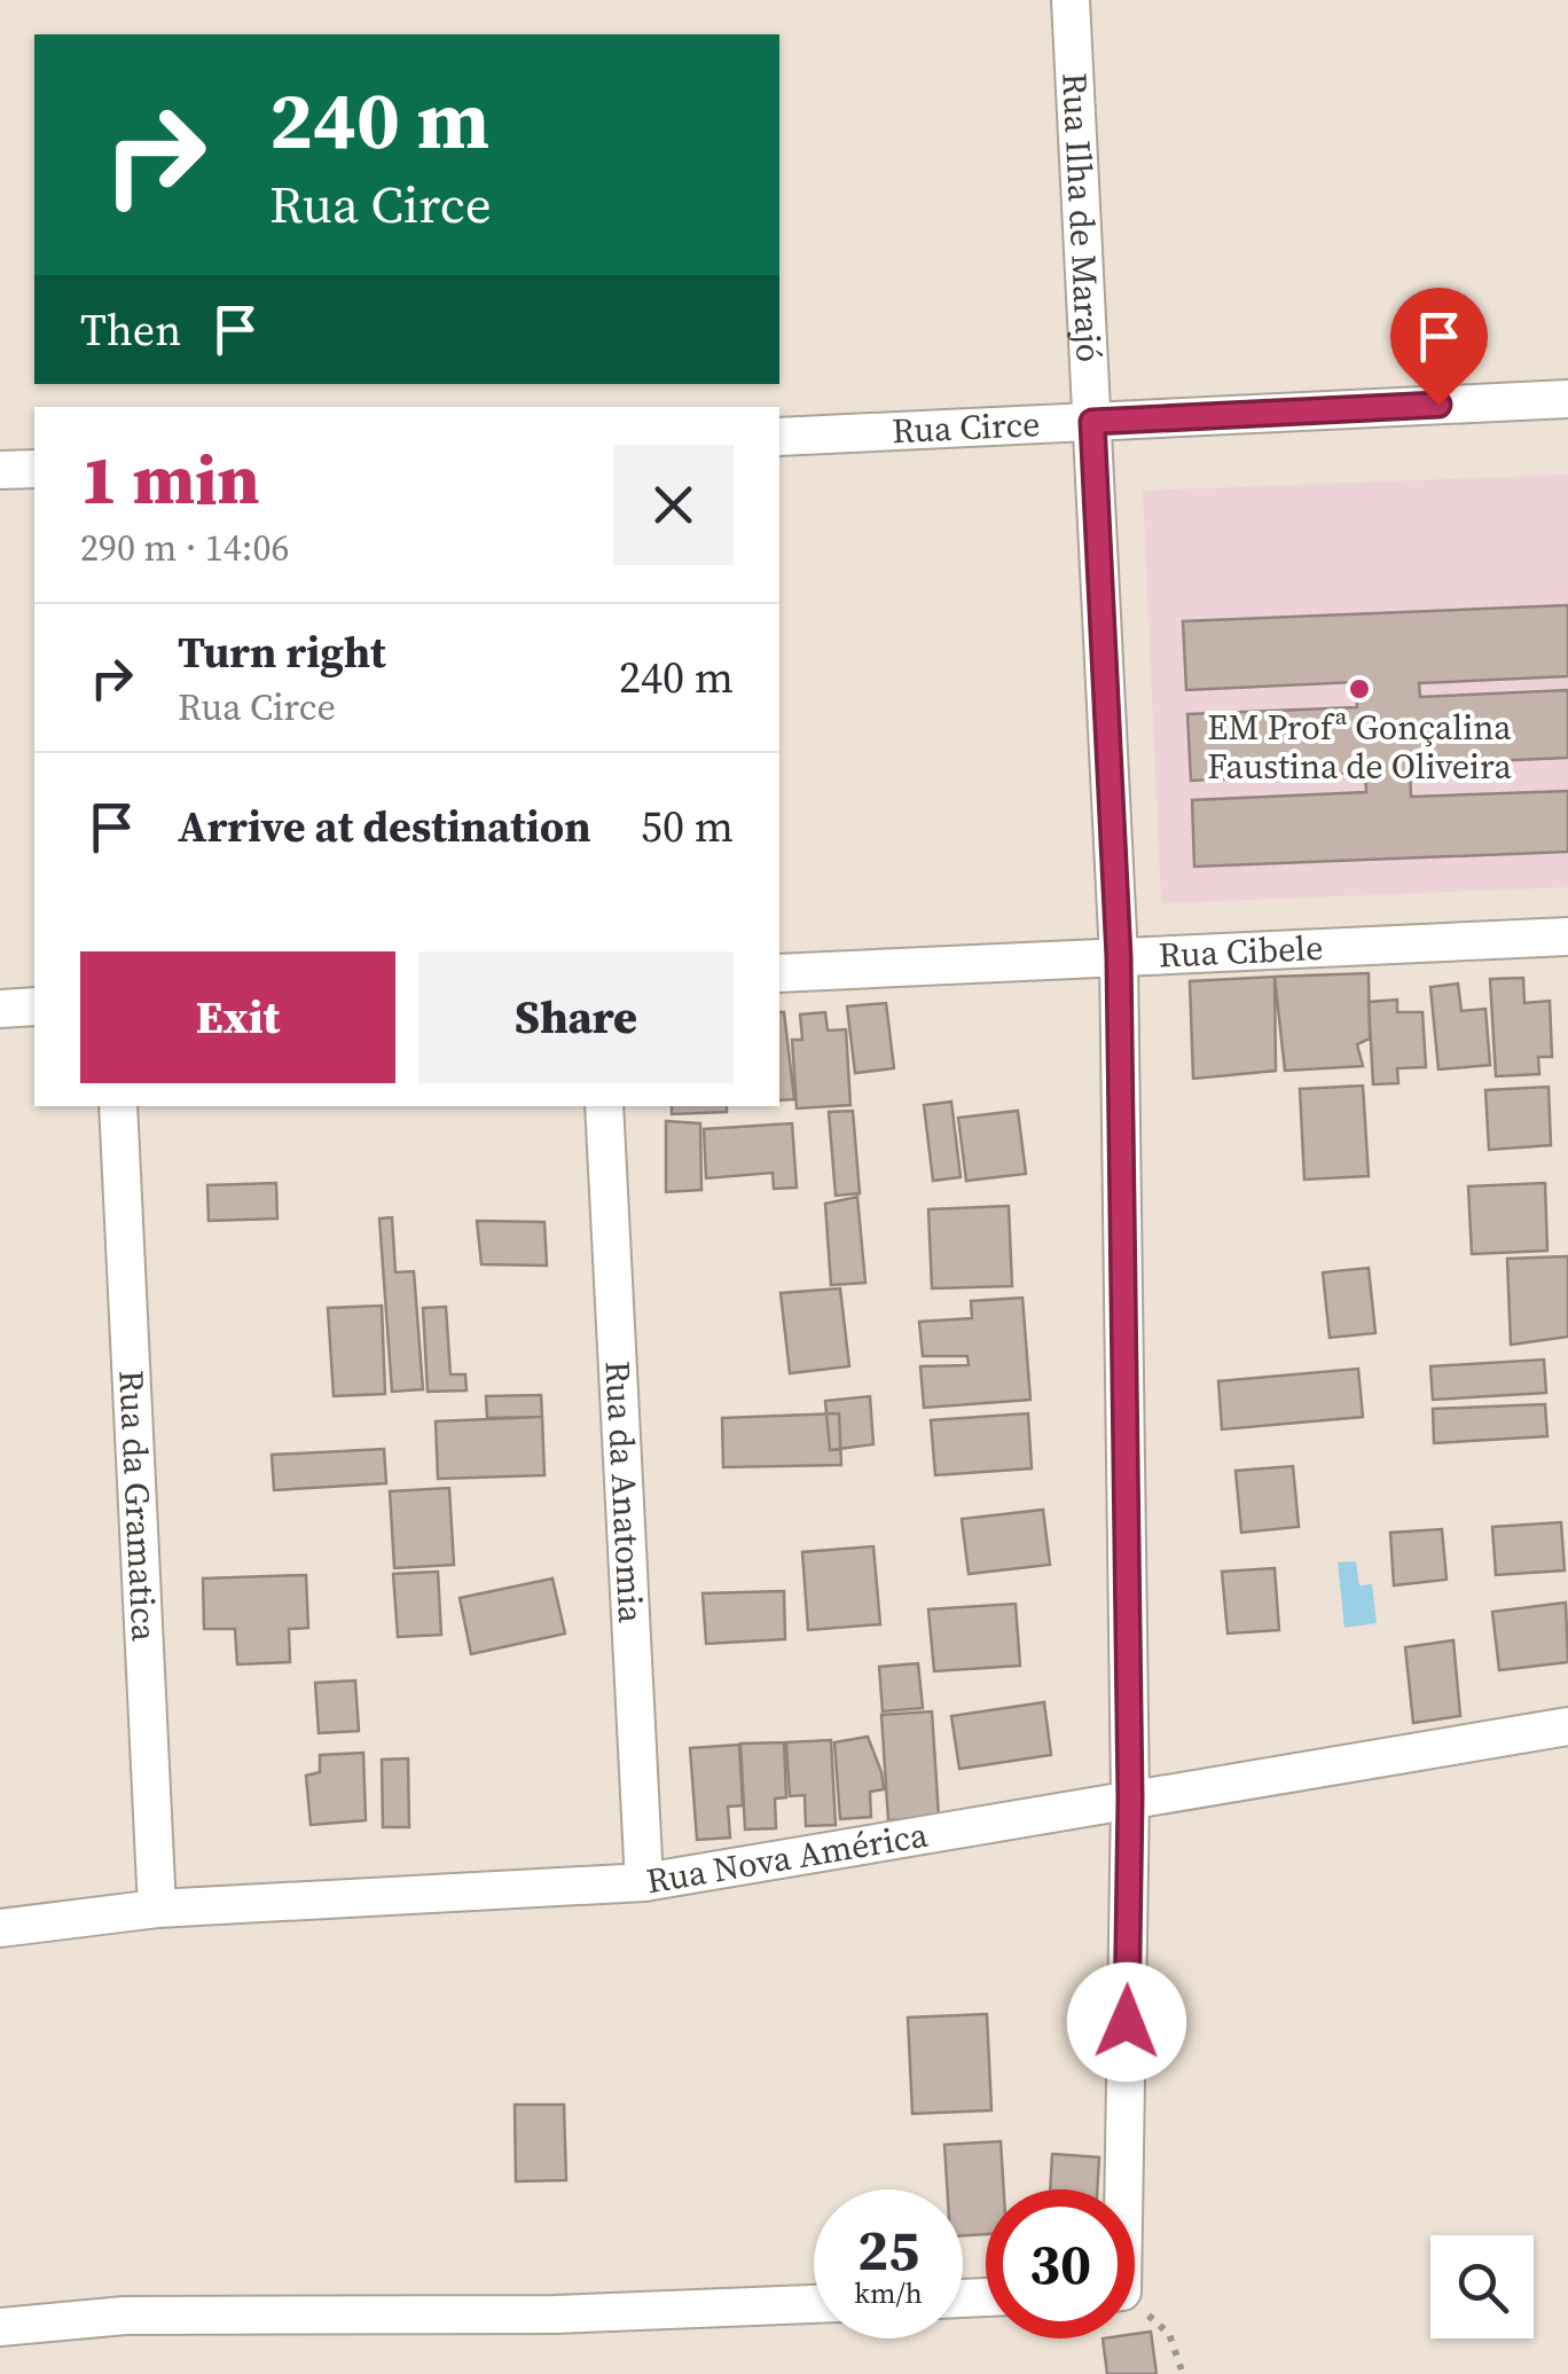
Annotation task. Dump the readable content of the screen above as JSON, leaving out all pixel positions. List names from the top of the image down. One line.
{"streets":{"street":["Rua Ilha de Marajó","Rua Circe","Rua Cibele","Rua da Anatomia","Rua da Gramatica","Rua Nova América"]},"crossings":[["Rua Ilha de Marajó","Rua Circe"],["Rua Ilha de Marajó","Rua Cibele"],["Rua Ilha de Marajó","Rua Nova América"],["Rua da Anatomia","Rua Nova América"],["Rua da Gramatica","Rua Nova América"]],"places":["EM Profª Gonçalina Faustina de Oliveira"],"page":{"turn":["240 m","Rua Circe"],"then":"Then","heading":["1 min","290 m · 14:06"],"list":[{"name":"Turn right","note":"Rua Circe","value":"240 m"},{"name":"Arrive at destination","value":"50 m"}],"buttons":["Exit","Share"],"speed":"25 km/h","limit":"30"}}
